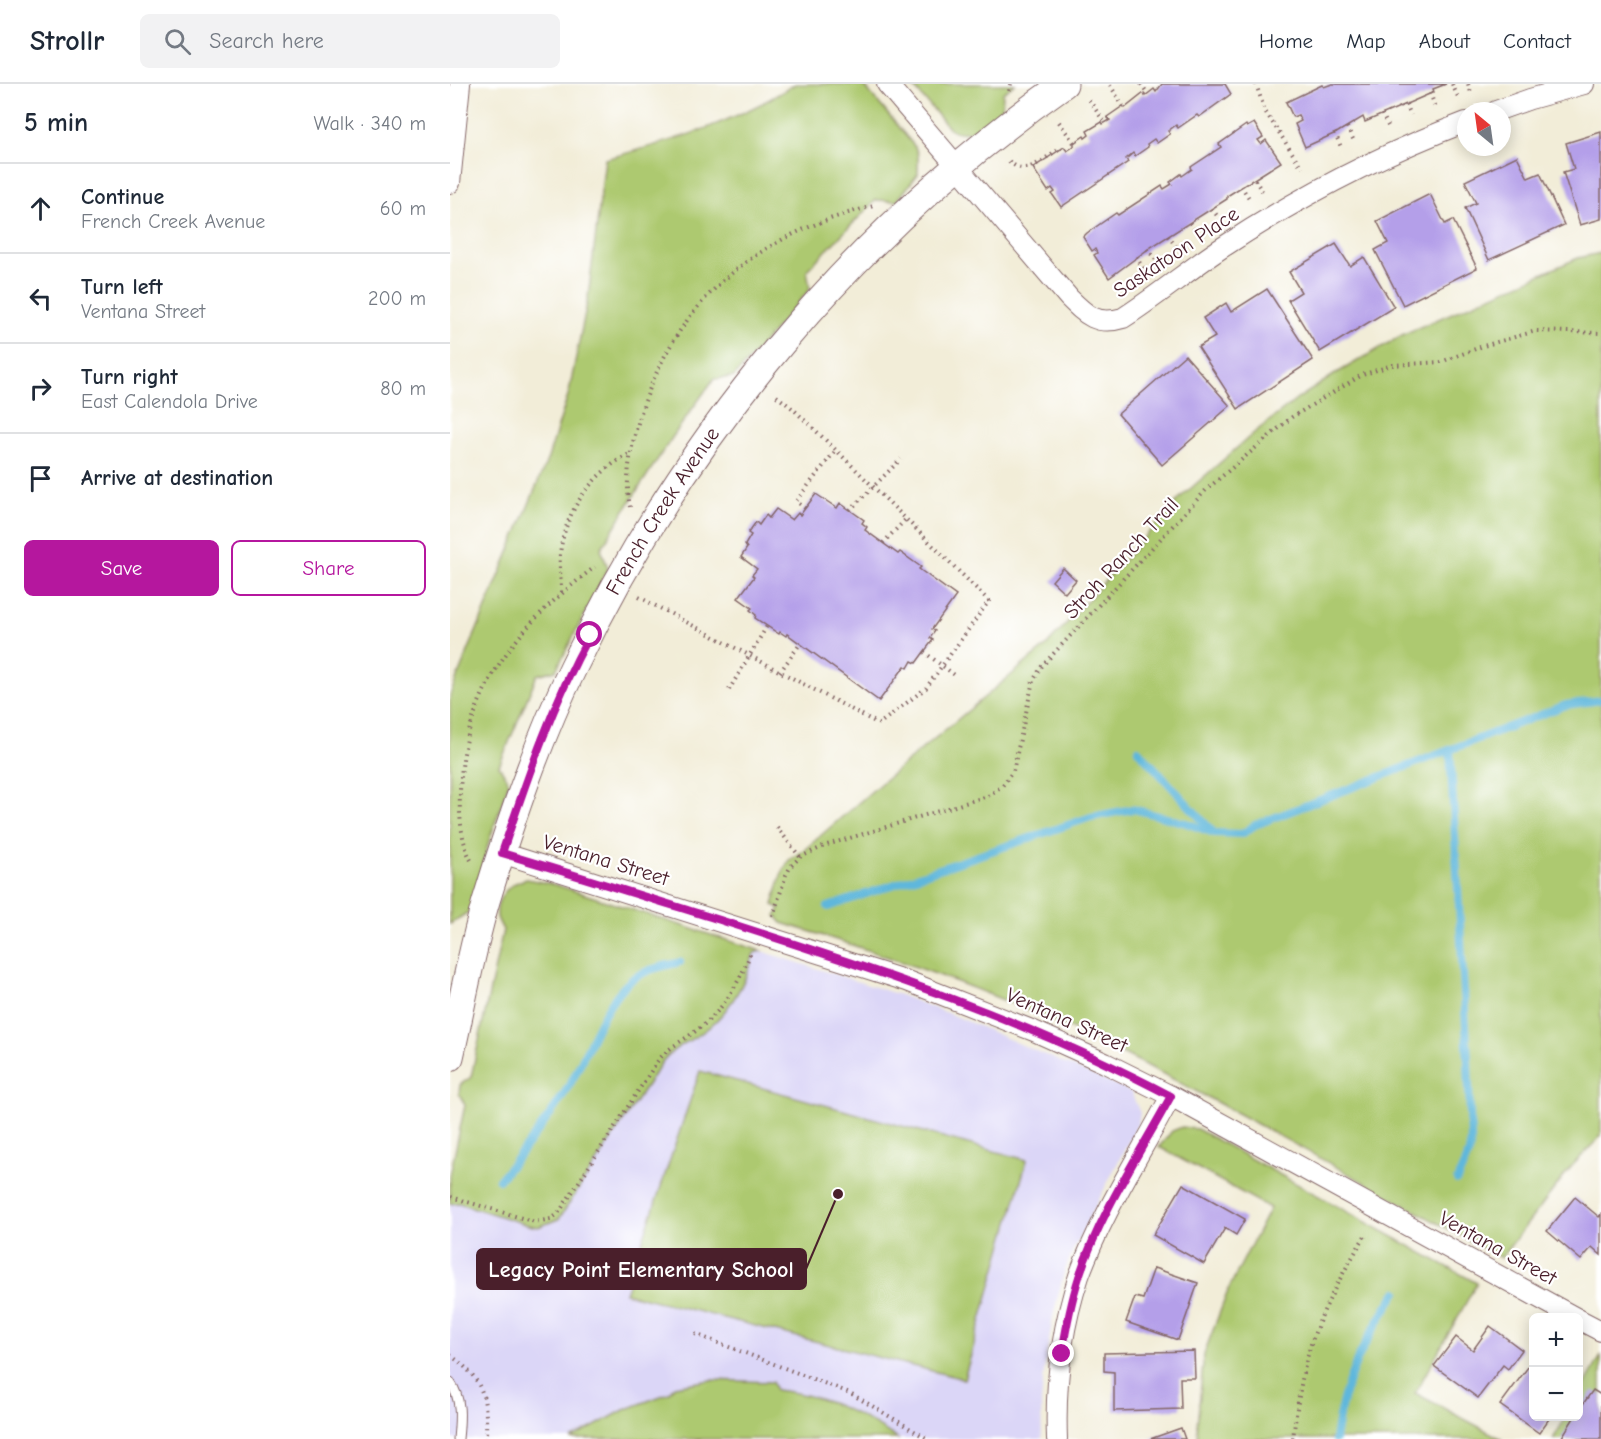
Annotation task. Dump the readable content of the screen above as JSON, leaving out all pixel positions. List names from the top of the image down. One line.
{"streets":{"street":["Saskatoon Place","French Creek Avenue","Ventana Street"],"path":["Stroh Ranch Trail"]},"crossings":[["Saskatoon Place","French Creek Avenue"],["French Creek Avenue","Ventana Street"]],"places":["Legacy Point Elementary School"],"north":"top left","page":{"header":"Strollr","search":"Search here","nav":["Home","Map","About","Contact"],"heading":["5 min","Walk · 340 m"],"list":[["Continue","French Creek Avenue","60 m"],["Turn left","Ventana Street","200 m"],["Turn right","East Calendola Drive","80 m"],"Arrive at destination"],"buttons":["Save","Share"],"map_buttons":["+","−"]}}
